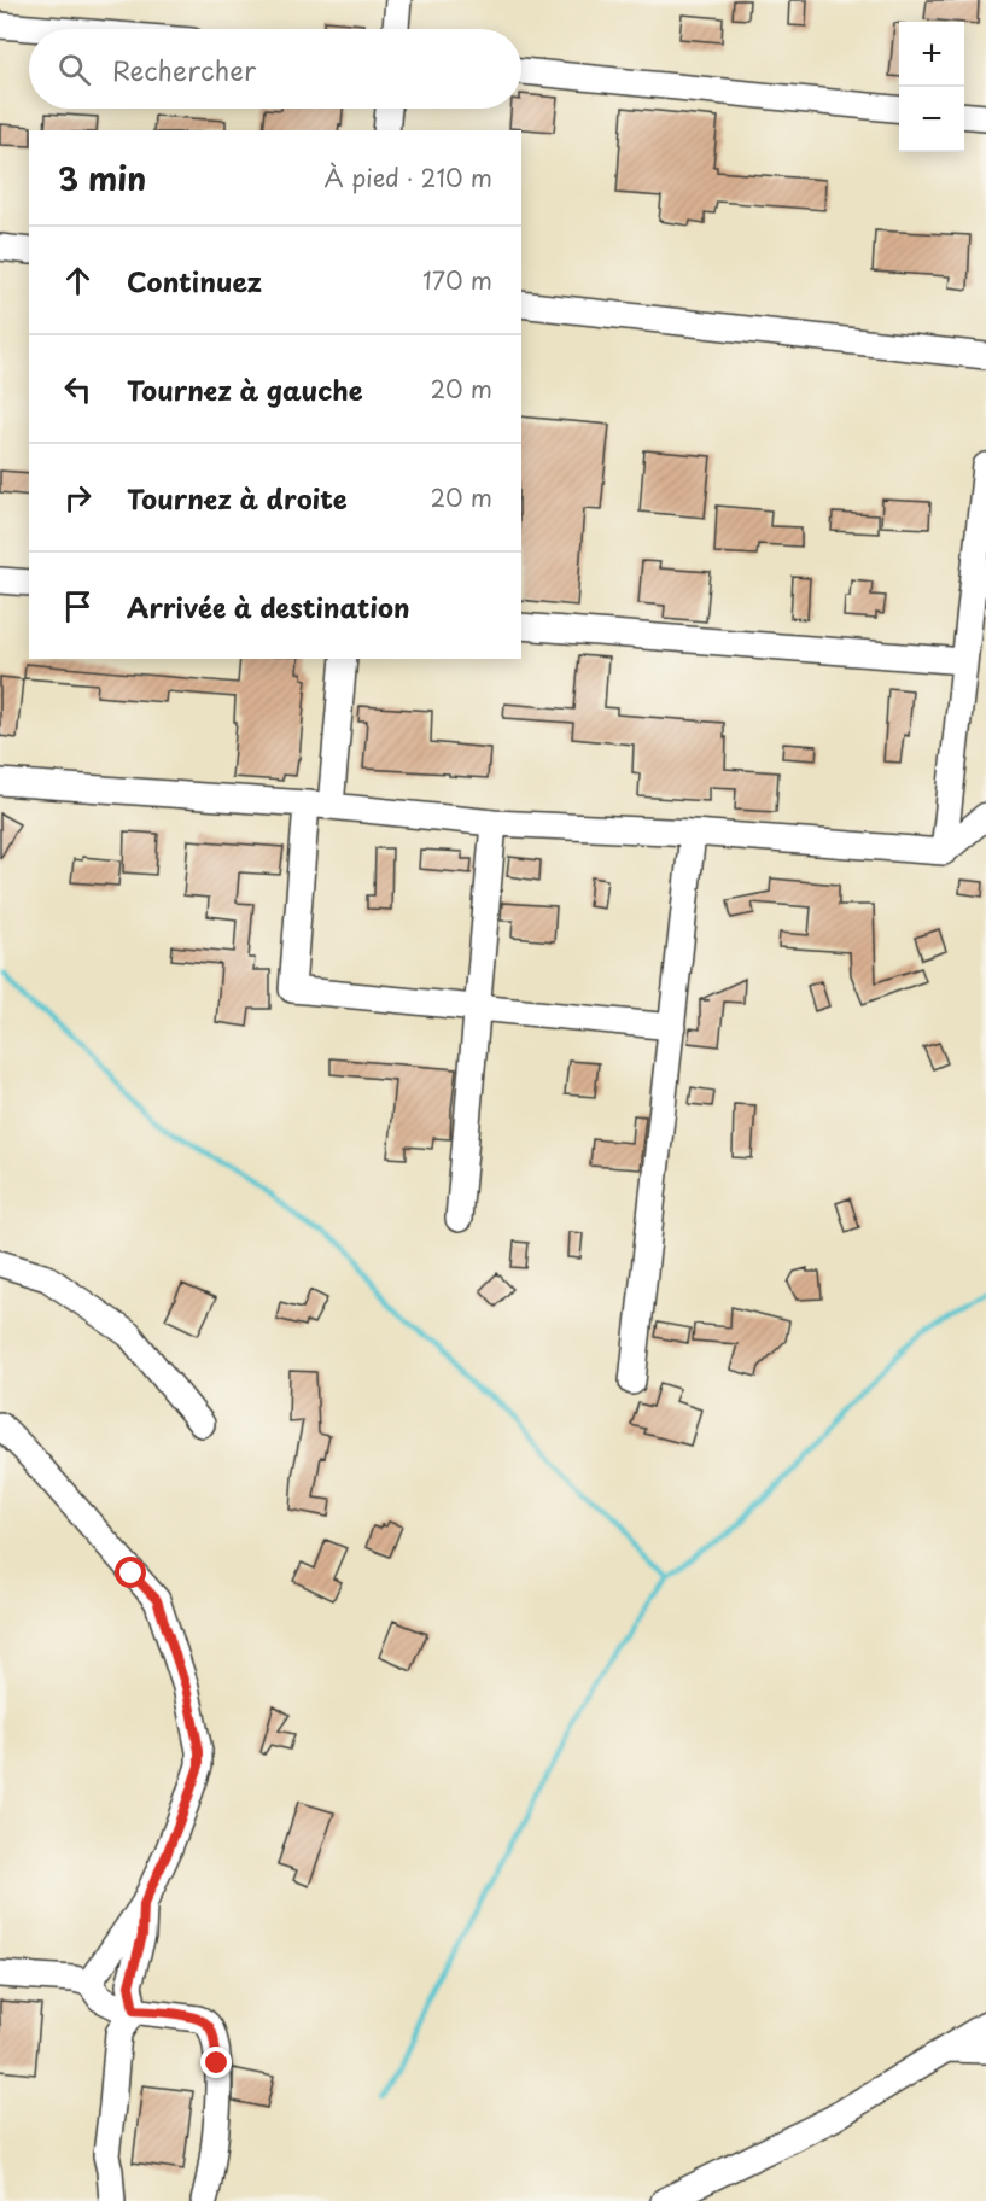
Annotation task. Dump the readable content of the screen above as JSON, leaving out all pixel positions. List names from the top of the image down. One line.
{"page":{"map_buttons":["+","−"],"search":"Rechercher","heading":["3 min","À pied · 210 m"],"list":[["Continuez","170 m"],["Tournez à gauche","20 m"],["Tournez à droite","20 m"],"Arrivée à destination"]}}
